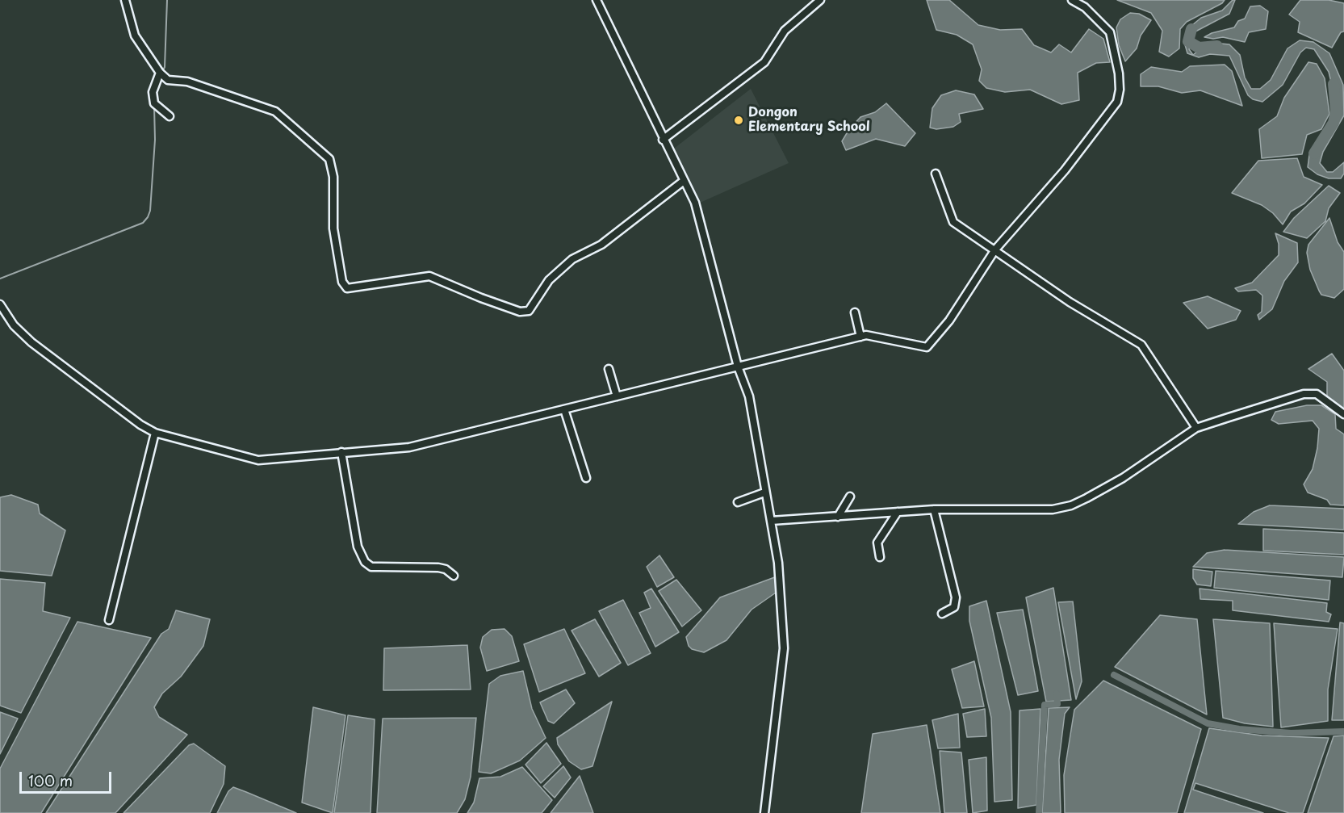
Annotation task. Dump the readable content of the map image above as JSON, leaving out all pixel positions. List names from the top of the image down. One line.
{"places":["Dongon Elementary School"],"scale_bar":"100 m"}
